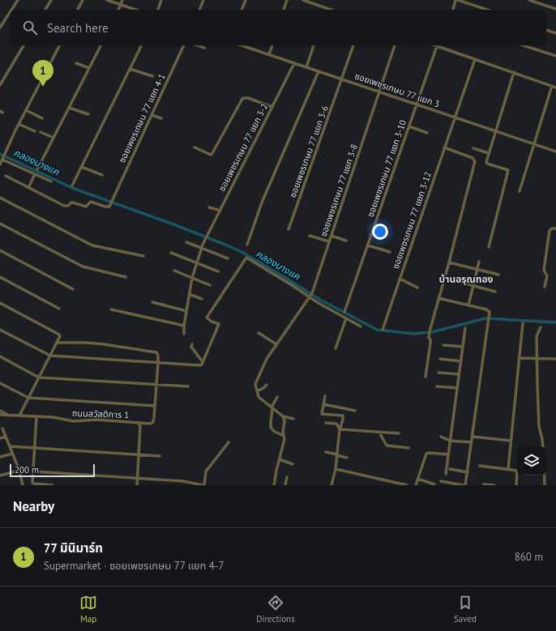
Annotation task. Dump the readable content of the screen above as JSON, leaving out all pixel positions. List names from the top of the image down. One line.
{"streets":{"street":["ซอยเพชรเกษม 77 แยก 3","ซอยเพชรเกษม 77 แยก 4-1","ซอยเพชรเกษม 77 แยก 3-2","ซอยเพชรเกษม 77 แยก 3-6","ซอยเพชรเกษม 77 แยก 3-10","ซอยเพชรเกษม 77 แยก 3-8","ซอยเพชรเกษม 77 แยก 3-12","ถนนสวัสดิการ 1"]},"crossings":[["ซอยเพชรเกษม 77 แยก 3","ซอยเพชรเกษม 77 แยก 3-2"],["ซอยเพชรเกษม 77 แยก 3","ซอยเพชรเกษม 77 แยก 3-6"],["ซอยเพชรเกษม 77 แยก 3","ซอยเพชรเกษม 77 แยก 3-10"],["ซอยเพชรเกษม 77 แยก 3","ซอยเพชรเกษม 77 แยก 3-8"],["ซอยเพชรเกษม 77 แยก 3","ซอยเพชรเกษม 77 แยก 3-12"]],"districts":["บ้านอรุณทอง"],"water":["คลองบางแค"],"scale_bar":"200 m","page":{"search":"Search here","pins":"1","scale":"200 m","heading":"Nearby","list":[{"mark":"1","name":"77 มินิมาร์ท","note":"Supermarket · ซอยเพชรเกษม 77 แยก 4-7","value":"860 m"}],"nav":["Map","Directions","Saved"]}}
